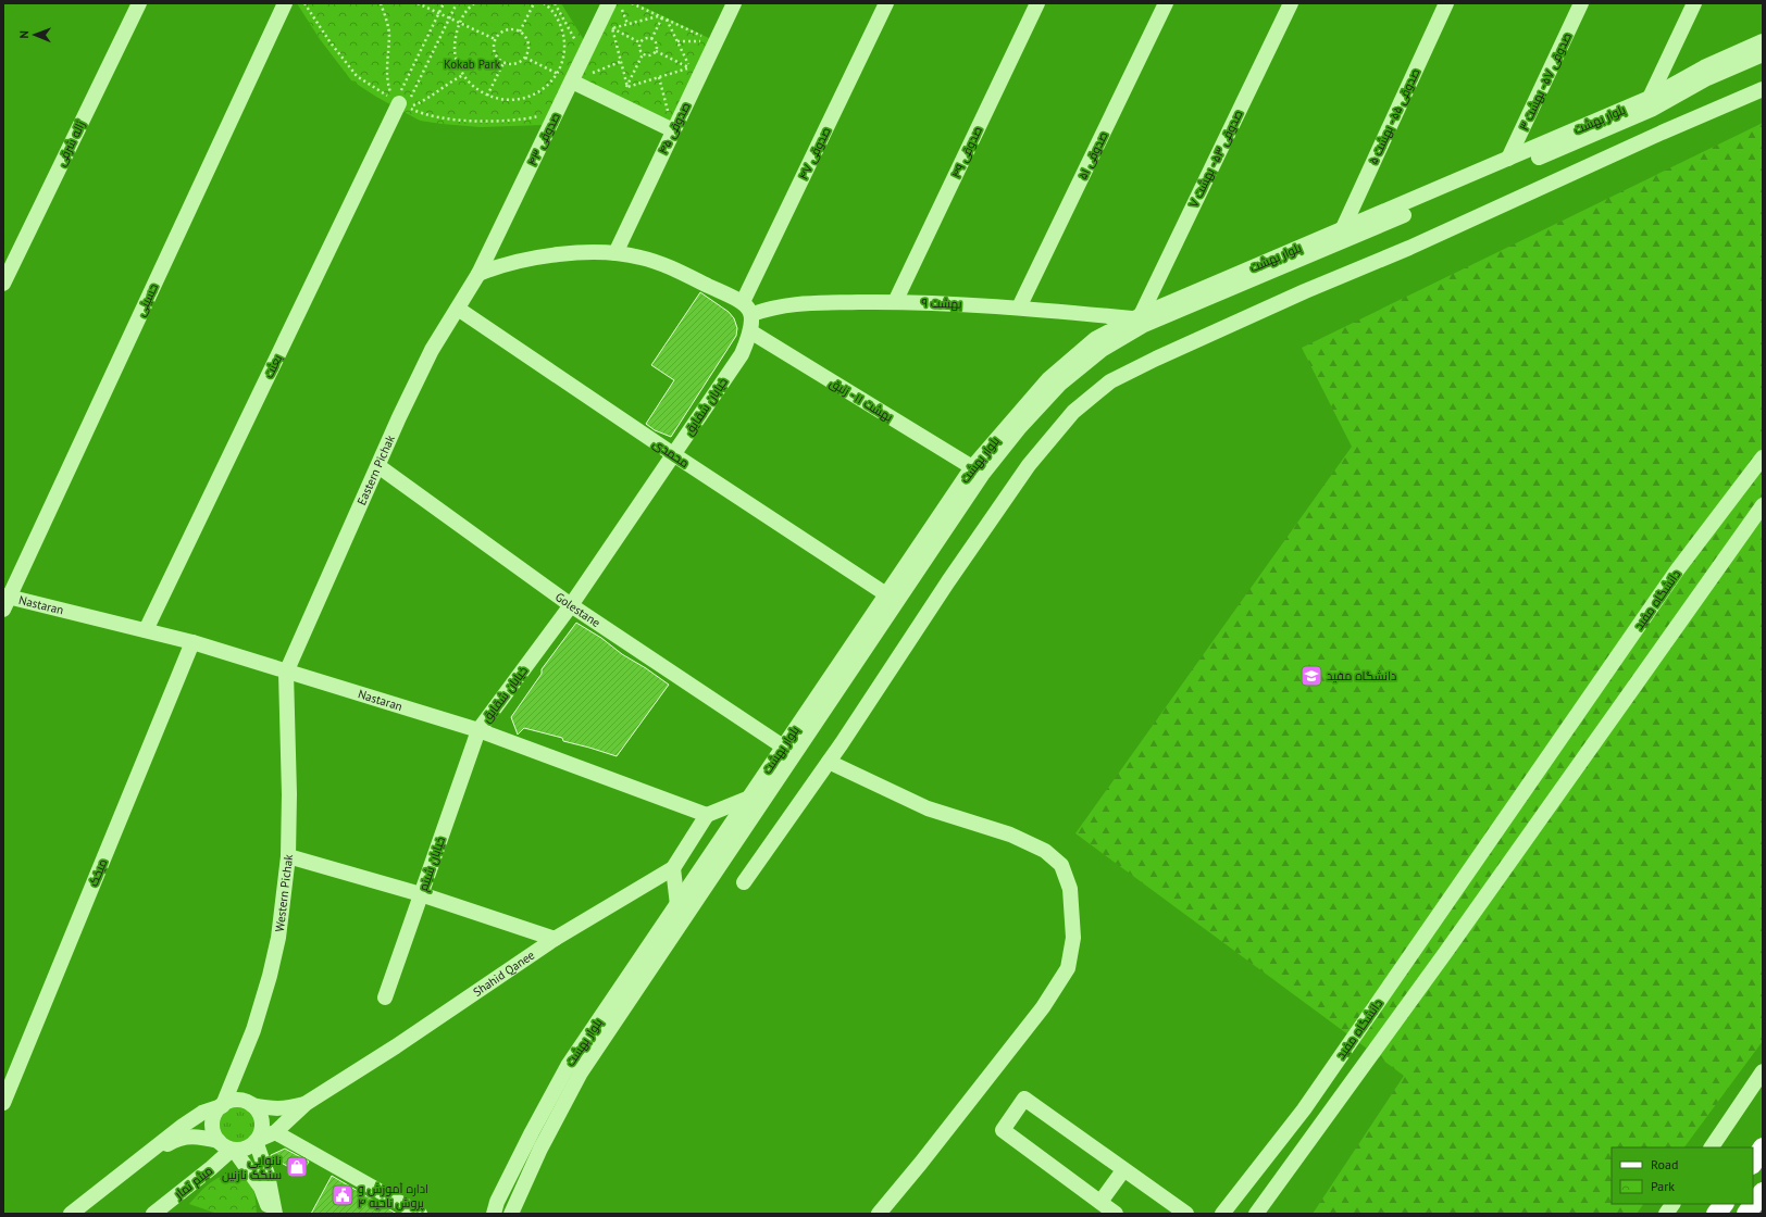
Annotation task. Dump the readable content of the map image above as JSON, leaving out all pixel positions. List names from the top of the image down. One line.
{"streets":{"street":["صدوقی ۵۷ - بهشت ۳","صدوقی ۵۵ - بهشت ۵","بلوار بهشت","صدوقی ۴۵","صدوقی ۴۳","ژاله شرقی","صدوقی ۴۹","صدوقی ۴۷","صدوقی ۵۱","صدوقی ۵۳ - بهشت ۷","حسینی","بهشت ۹","بعثت","بهشت ۱۱ - زنبق","خیابان شقایق","محمدی","Eastern Pichak","دانشگاه مفید","Nastaran","Golestane","خیابان شبنم","میخک","Western Pichak","Shahid Qanee","میثم تمار"]},"crossings":[["صدوقی ۵۷ - بهشت ۳","بلوار بهشت"],["صدوقی ۵۵ - بهشت ۵","بلوار بهشت"],["بلوار بهشت","صدوقی ۵۳ - بهشت ۷"],["بلوار بهشت","بهشت ۹"],["بلوار بهشت","بهشت ۱۱ - زنبق"],["بلوار بهشت","محمدی"],["بلوار بهشت","Golestane"],["صدوقی ۴۳","Eastern Pichak"],["صدوقی ۴۹","بهشت ۹"],["صدوقی ۴۷","بهشت ۹"],["صدوقی ۴۷","خیابان شقایق"],["صدوقی ۵۱","بهشت ۹"],["صدوقی ۵۳ - بهشت ۷","بهشت ۹"],["حسینی","Nastaran"],["بهشت ۹","خیابان شقایق"],["بعثت","Nastaran"],["بهشت ۱۱ - زنبق","خیابان شقایق"],["خیابان شقایق","محمدی"],["خیابان شقایق","Nastaran"],["خیابان شقایق","Golestane"],["خیابان شقایق","خیابان شبنم"],["محمدی","Eastern Pichak"],["Eastern Pichak","Nastaran"],["Eastern Pichak","Golestane"],["Eastern Pichak","Western Pichak"],["Nastaran","خیابان شبنم"],["Nastaran","میخک"],["Nastaran","Western Pichak"],["Western Pichak","میثم تمار"]],"parks":["Kokab Park"],"places":{"school or university":["دانشگاه مفید"],"shop":["نانوایی سنگک نازنین"],"public building":["اداره آموزش و پروش ناحیه ۴"]},"legend":["Road","Park"],"north":"left"}
